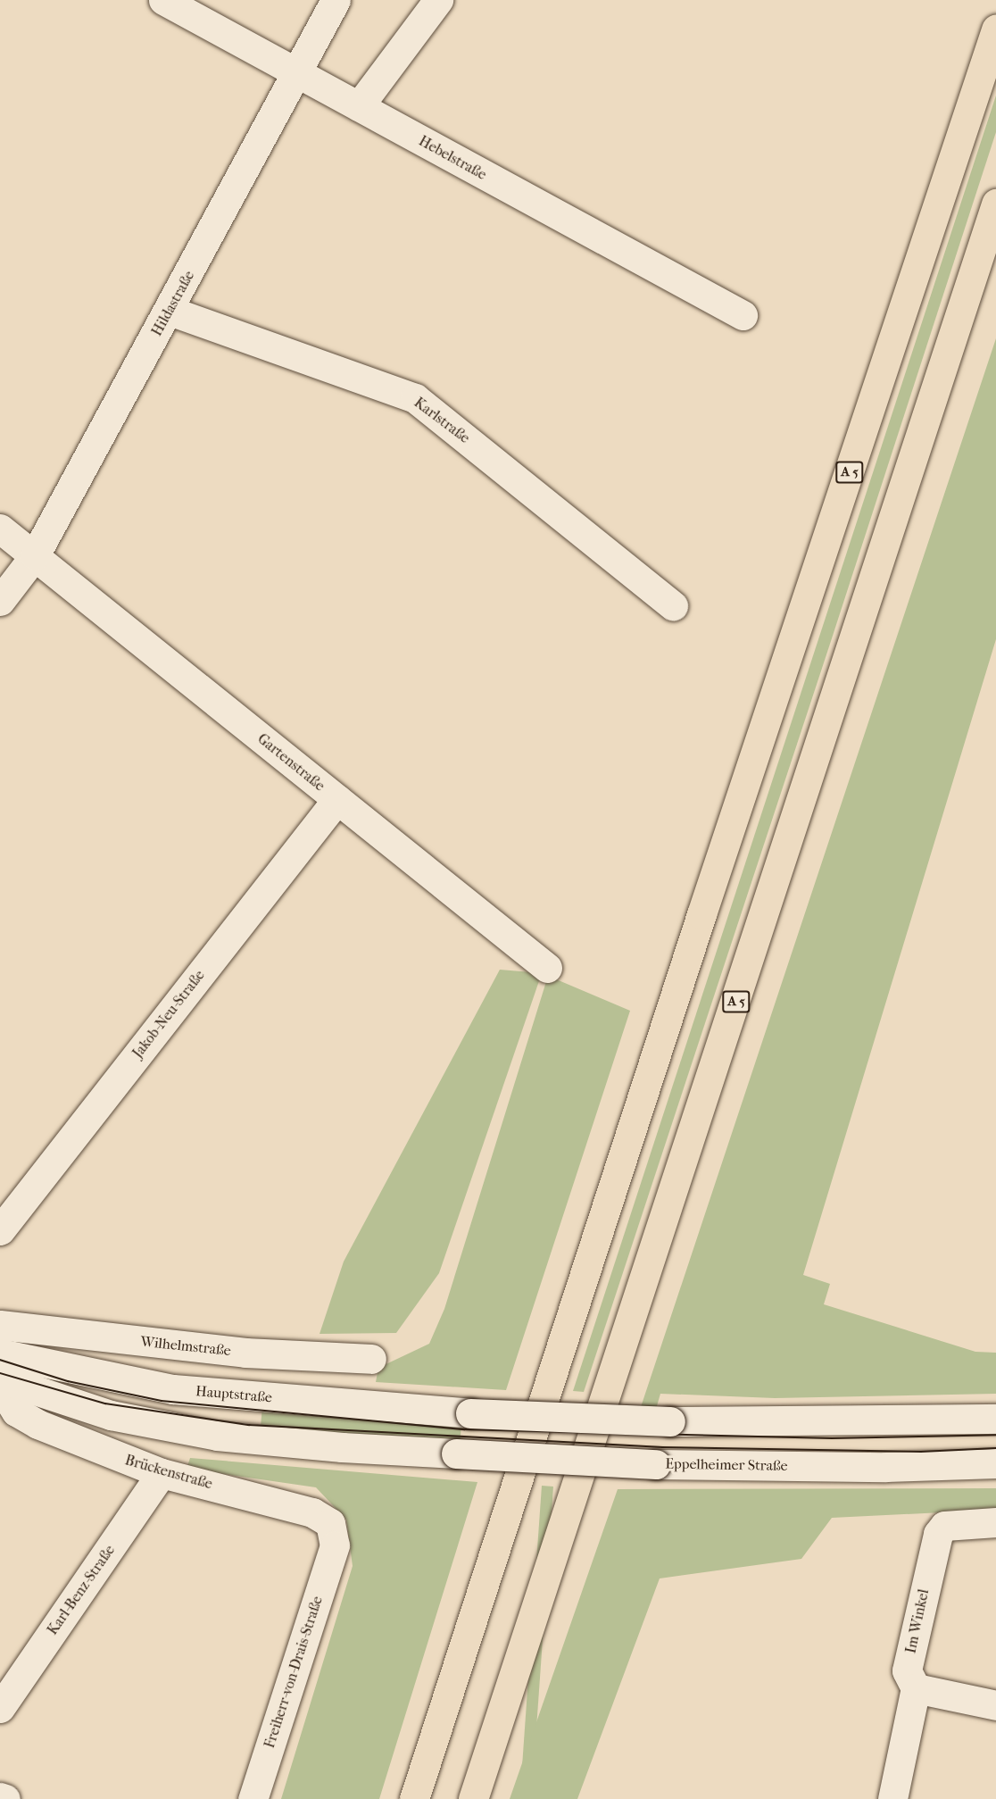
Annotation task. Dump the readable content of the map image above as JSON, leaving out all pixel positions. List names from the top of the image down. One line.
{"streets":{"highway":["A 5"],"street":["Hebelstraße","Hildastraße","Karlstraße","Gartenstraße","Jakob-Neu-Straße","Wilhelmstraße","Hauptstraße","Eppelheimer Straße","Brückenstraße","Karl-Benz-Straße","Im Winkel","Freiherr-von-Drais-Straße"]},"crossings":[["Hebelstraße","Hildastraße"],["Hildastraße","Karlstraße"],["Hildastraße","Gartenstraße"],["Gartenstraße","Jakob-Neu-Straße"],["Eppelheimer Straße","Brückenstraße"],["Brückenstraße","Karl-Benz-Straße"],["Brückenstraße","Freiherr-von-Drais-Straße"]]}
